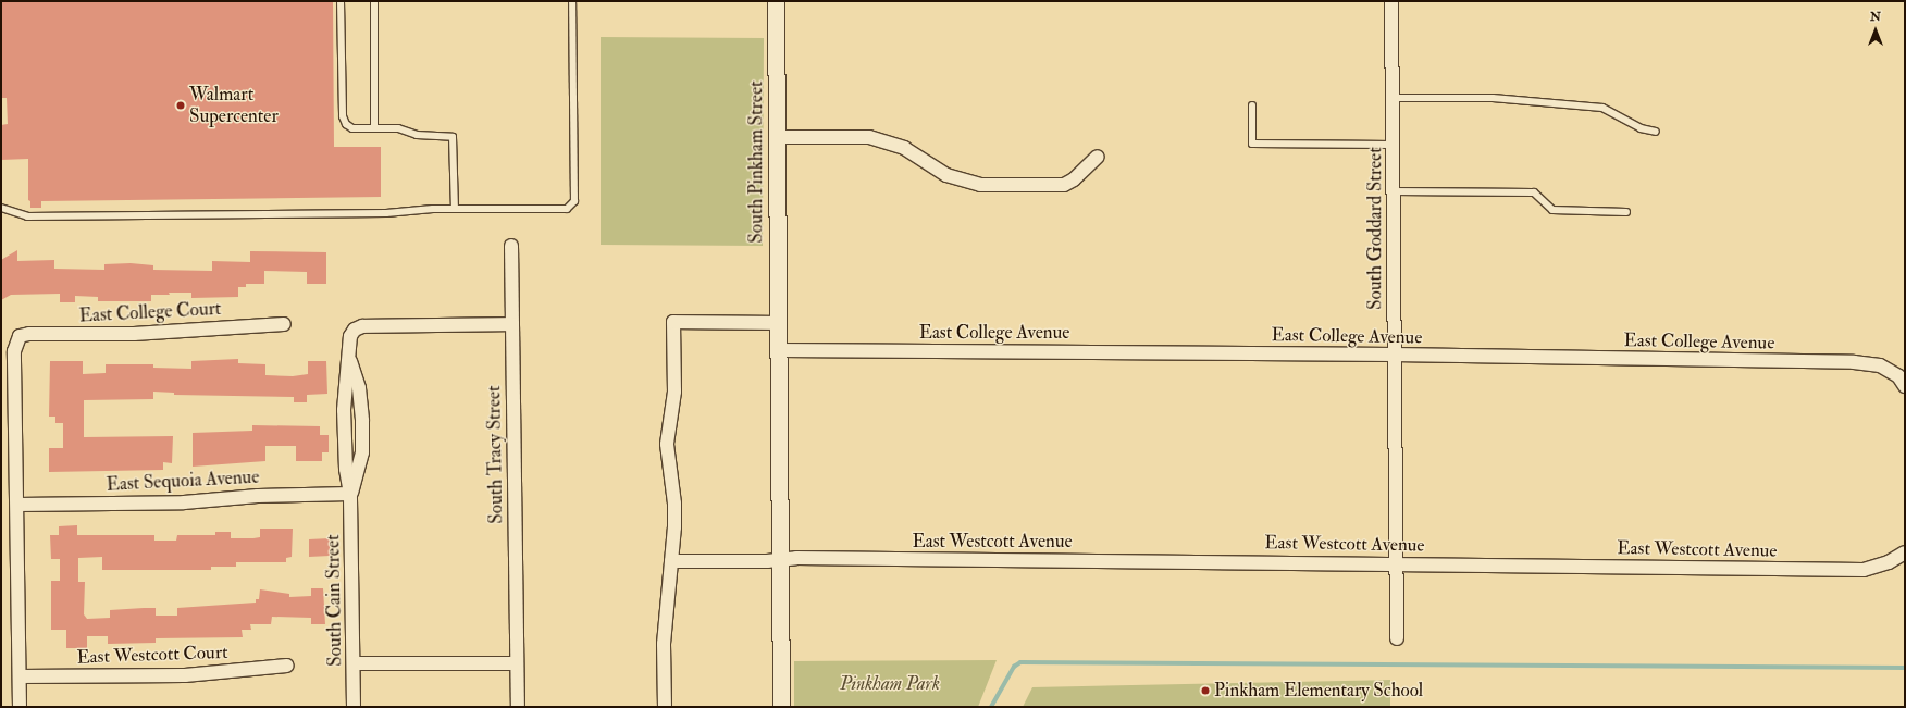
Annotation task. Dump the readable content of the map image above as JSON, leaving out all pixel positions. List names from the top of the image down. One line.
{"streets":{"street":["South Pinkham Street","South Goddard Street","East College Court","East College Avenue","South Tracy Street","East Sequoia Avenue","East Westcott Avenue","South Cain Street","East Westcott Court"]},"crossings":[["South Pinkham Street","East College Avenue"],["South Pinkham Street","East Westcott Avenue"],["South Goddard Street","East College Avenue"],["South Goddard Street","East Westcott Avenue"],["East College Court","East Sequoia Avenue"],["South Tracy Street","South Cain Street"],["East Sequoia Avenue","South Cain Street"]],"parks":["Pinkham Park"],"places":["Walmart Supercenter","Pinkham Elementary School"],"north":"top"}
